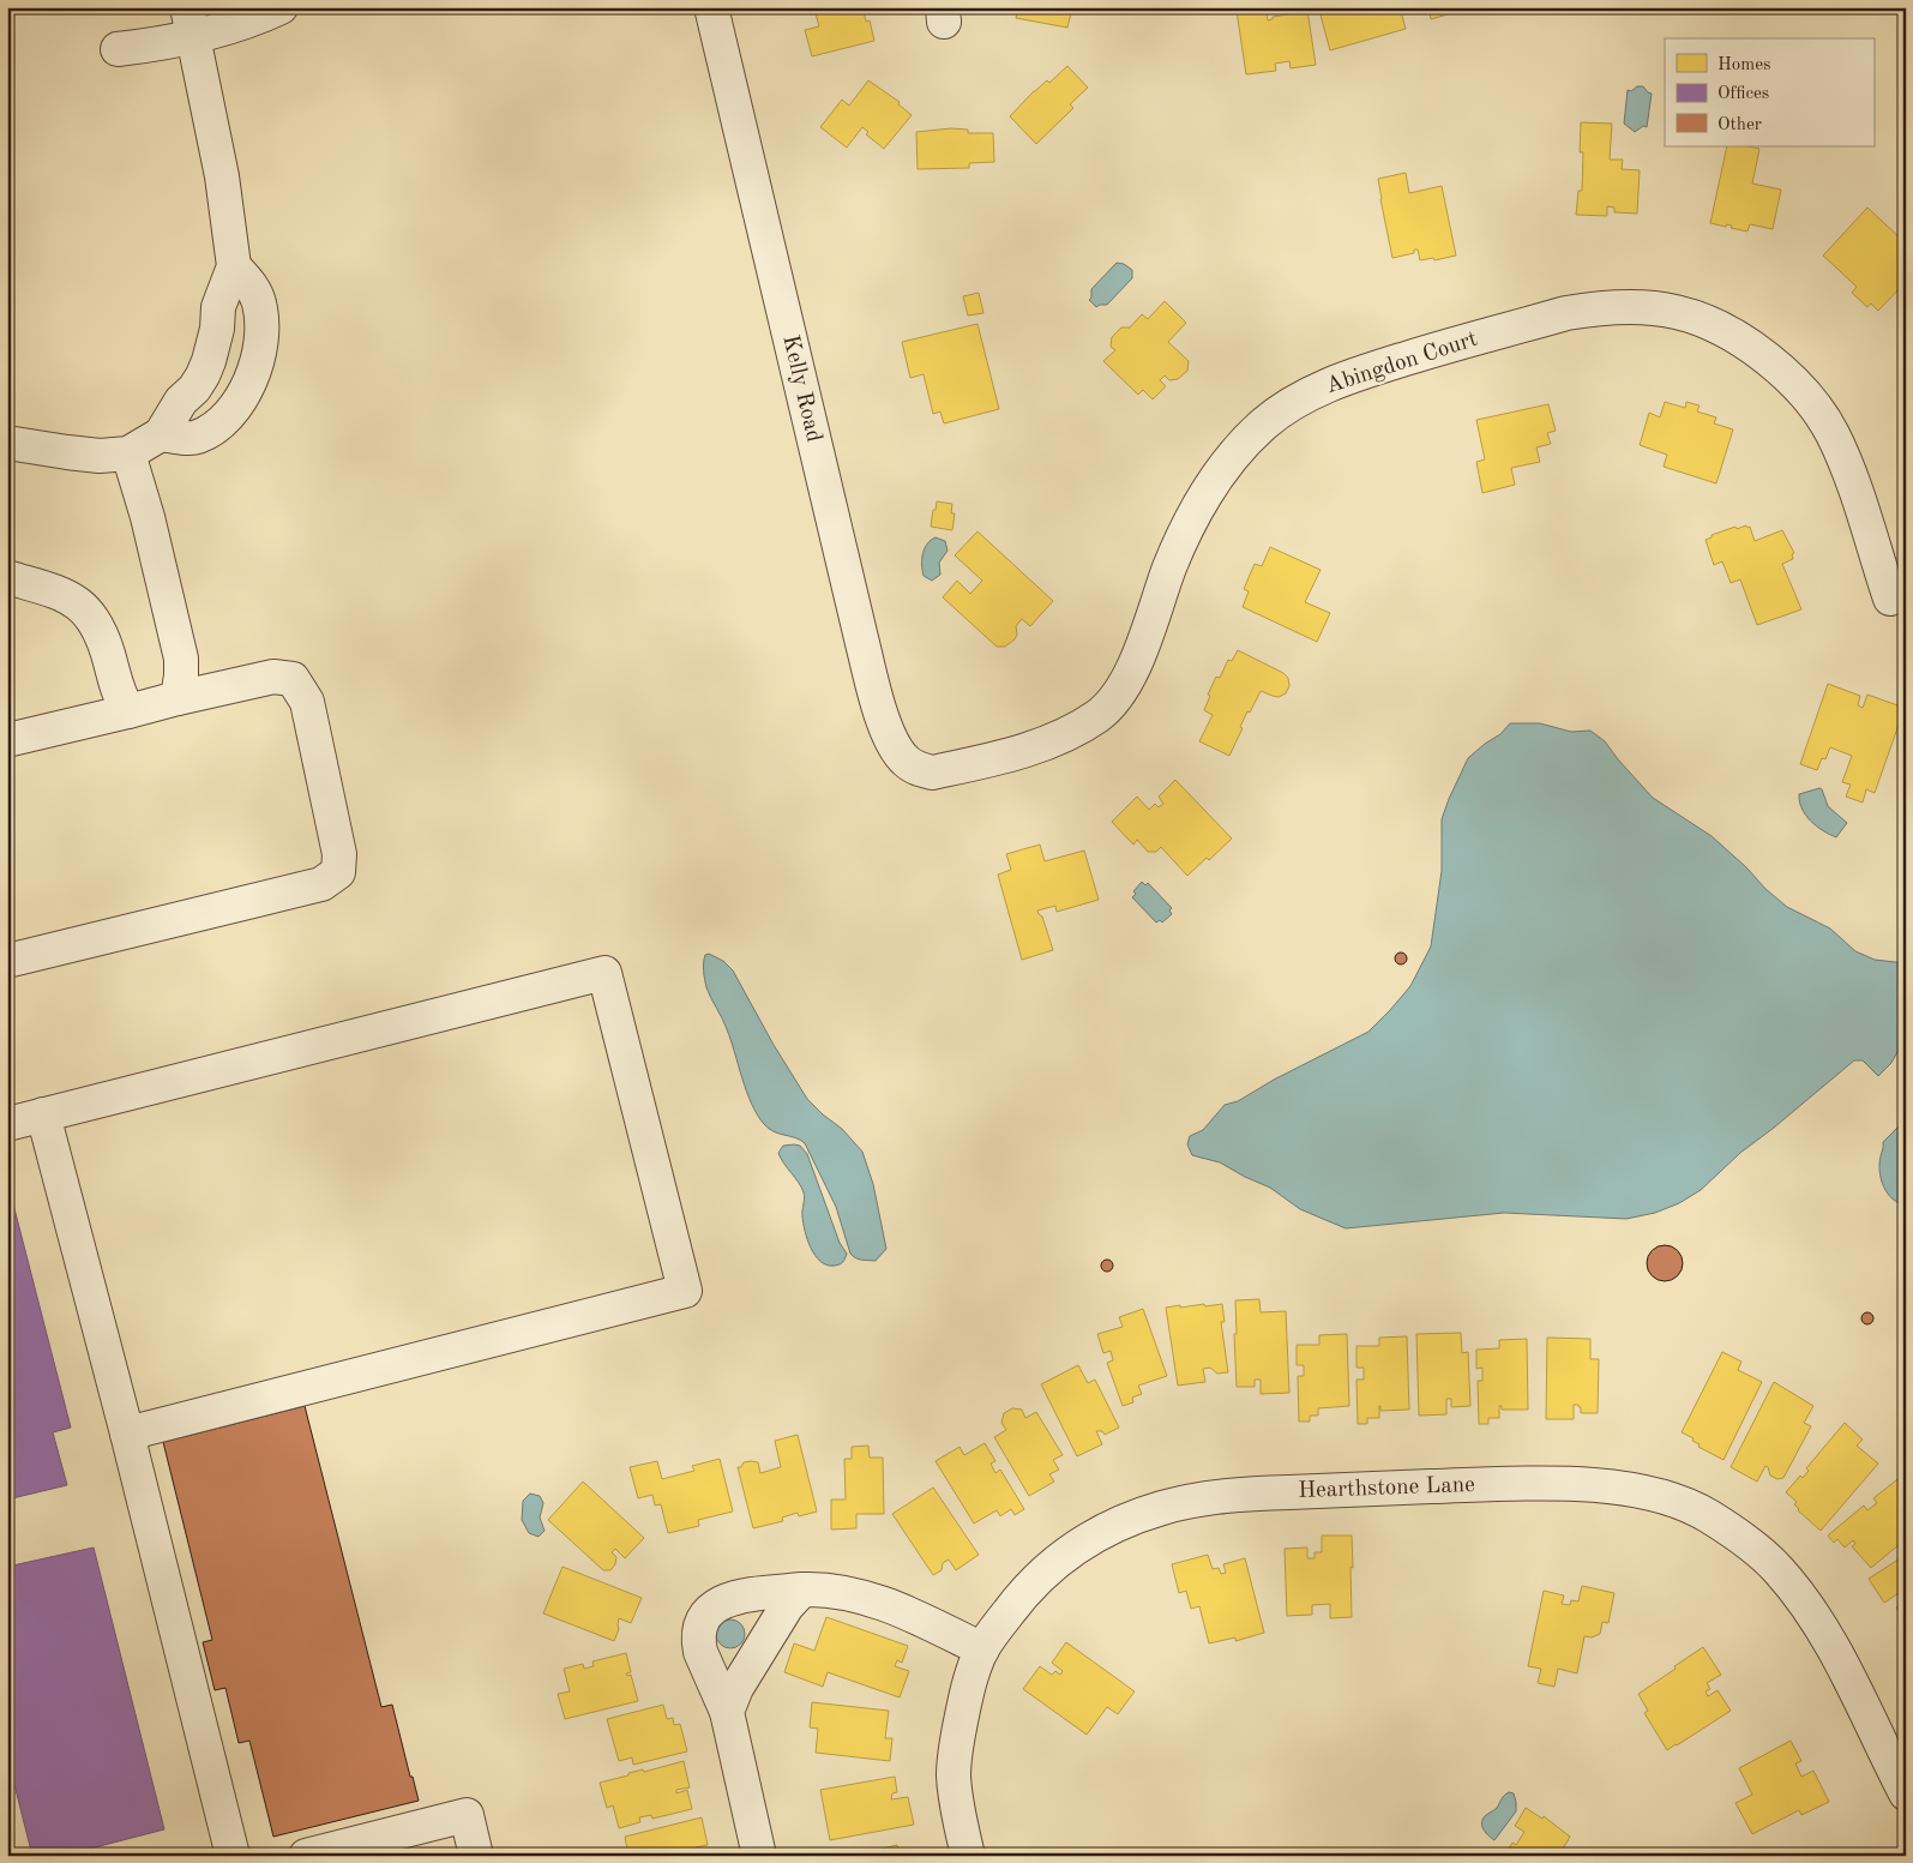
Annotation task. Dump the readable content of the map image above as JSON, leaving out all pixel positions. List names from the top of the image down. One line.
{"streets":{"street":["Abingdon Court","Kelly Road","Hearthstone Lane"]},"crossings":[["Abingdon Court","Kelly Road"]],"legend":["Homes","Offices","Other"]}
